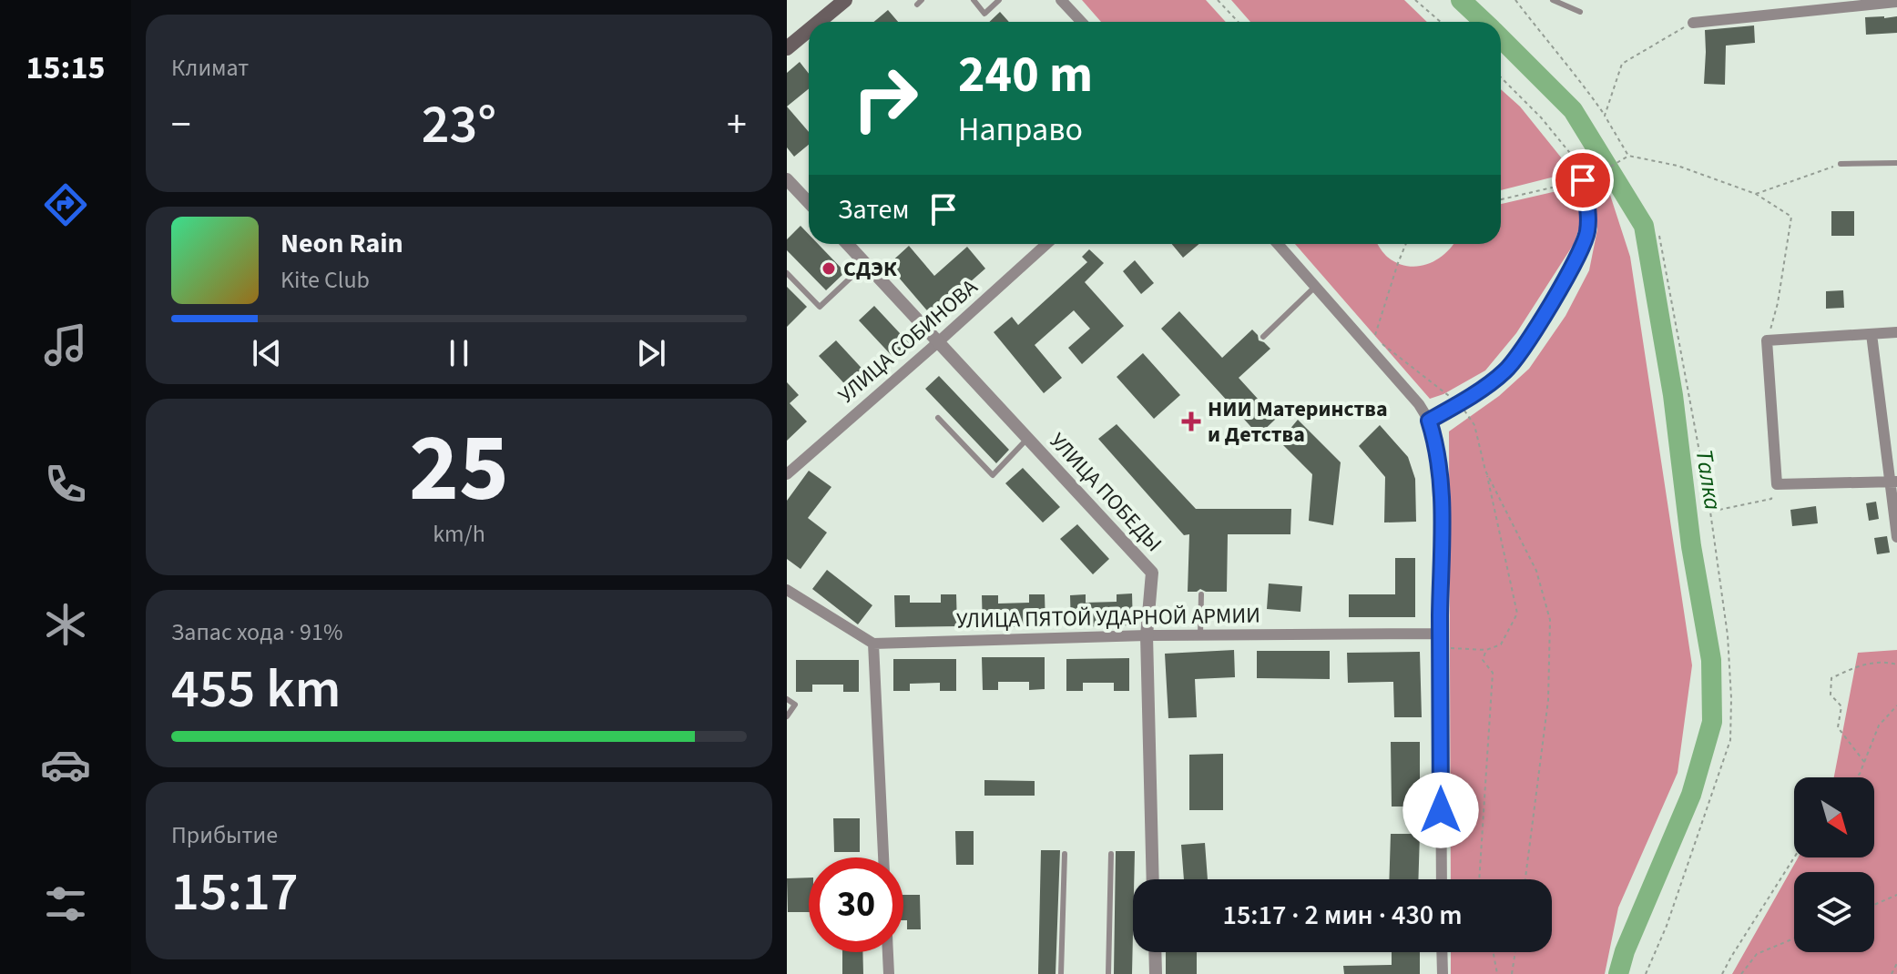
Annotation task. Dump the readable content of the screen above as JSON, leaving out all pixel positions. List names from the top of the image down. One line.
{"streets":{"street":["УЛИЦА СОБИНОВА","УЛИЦА ПОБЕДЫ","УЛИЦА ПЯТОЙ УДАРНОЙ АРМИИ"]},"crossings":[["УЛИЦА СОБИНОВА","УЛИЦА ПОБЕДЫ"],["УЛИЦА ПОБЕДЫ","УЛИЦА ПЯТОЙ УДАРНОЙ АРМИИ"]],"water":["Талка"],"places":{"other":["СДЭК"],"health":["НИИ Материнства и Детства"]},"north":"bottom right","page":{"tabs":"15:15","tile":["Климат",["25","km/h"],["Запас хода · 91%","455 km"],["Прибытие","15:17"]],"turn":["240 m","Направо"],"heat":["−","23°","+"],"then":"Затем","song":["Neon Rain","Kite Club"],"limit":"30","trip":"15:17 · 2 мин · 430 m"}}
